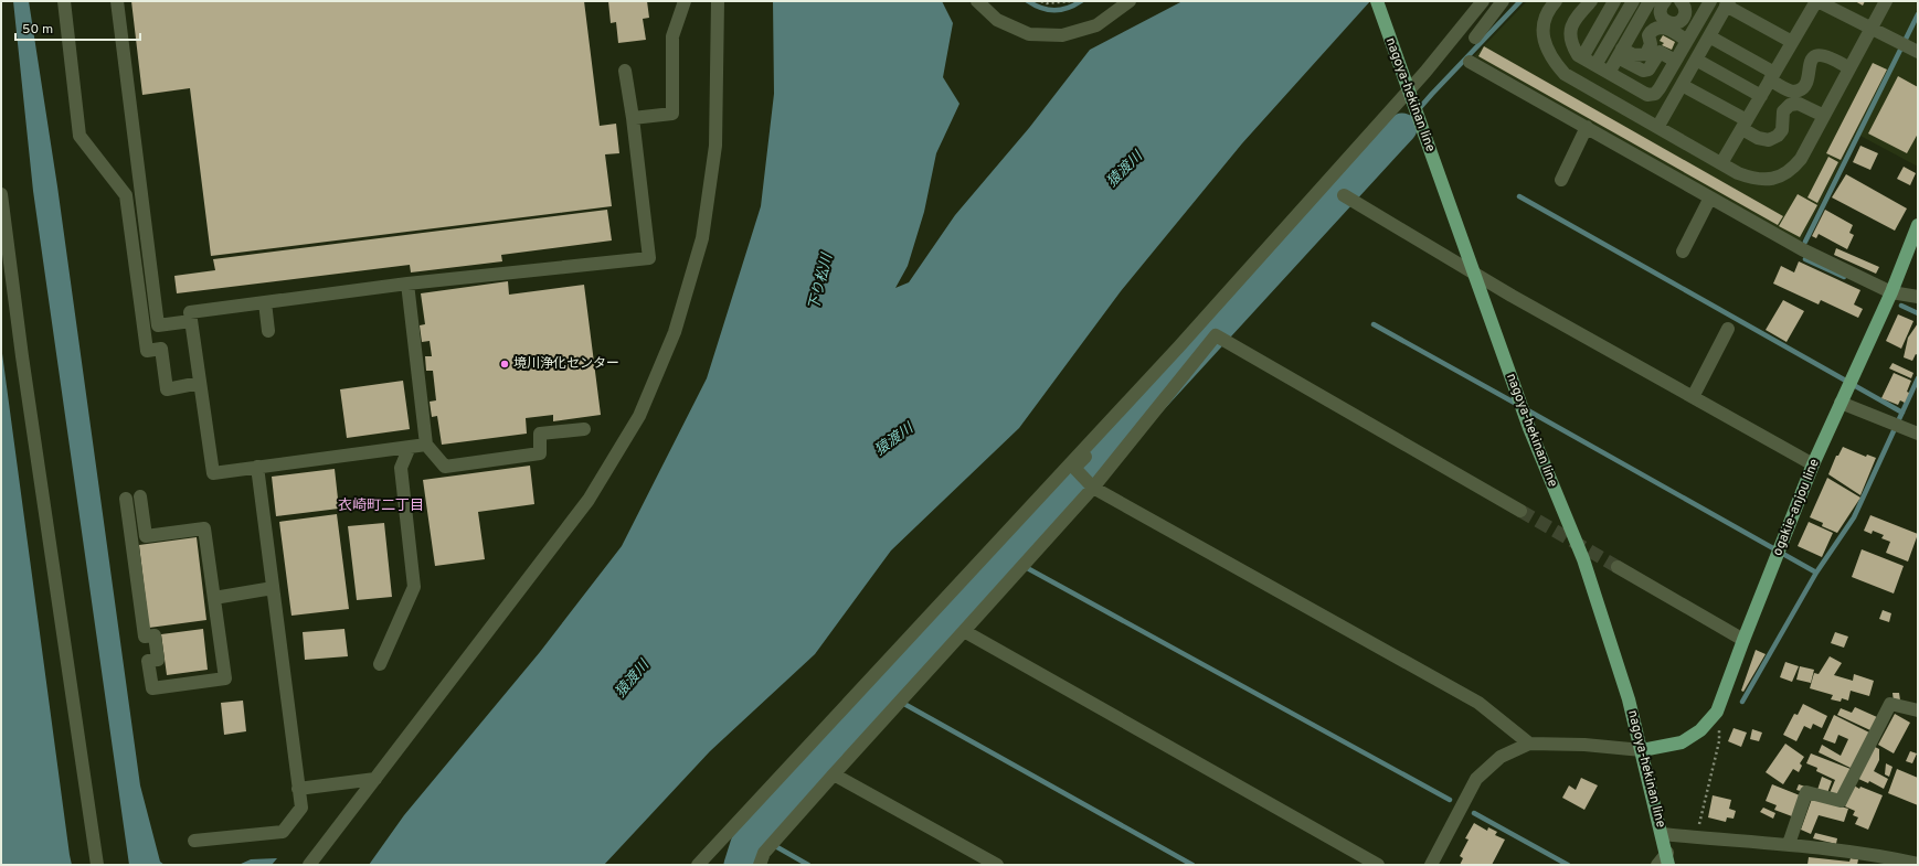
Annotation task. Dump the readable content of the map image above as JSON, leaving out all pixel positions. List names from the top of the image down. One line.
{"streets":{"main road":["nagoya-hekinan line","ogakie-anjou line"]},"crossings":[["nagoya-hekinan line","ogakie-anjou line"]],"districts":["衣崎町二丁目"],"water":["猿渡川","下り松川"],"places":["境川浄化センター"],"scale_bar":"50 m"}
